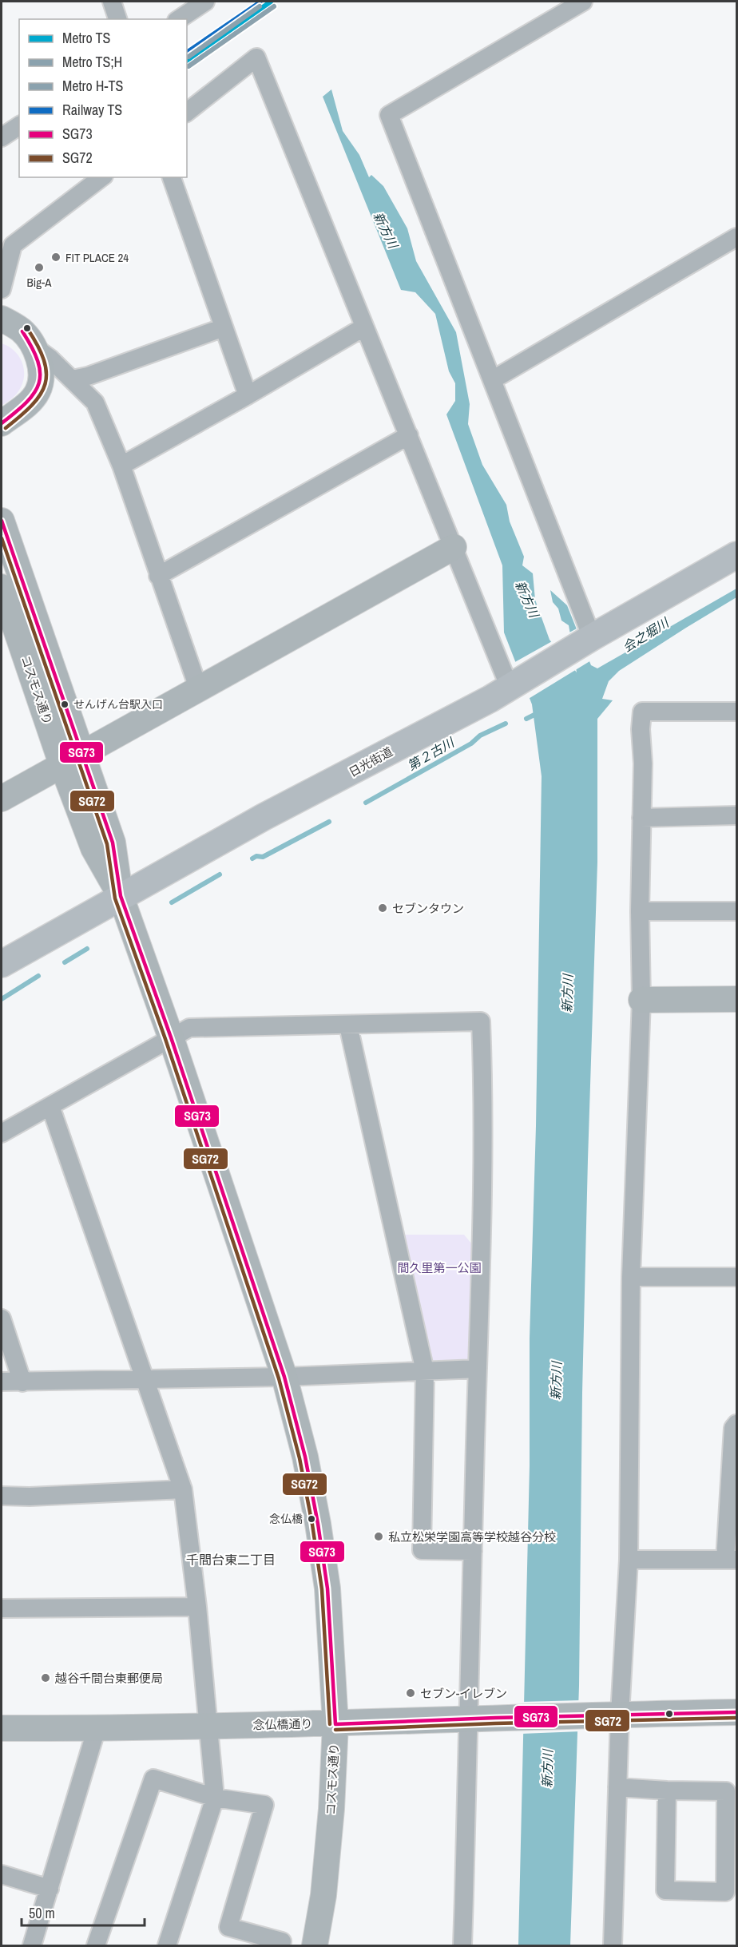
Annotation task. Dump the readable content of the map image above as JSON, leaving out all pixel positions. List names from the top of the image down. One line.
{"streets":{"highway":["日光街道"],"street":["コスモス通り","念仏橋通り"]},"crossings":[["コスモス通り","日光街道"],["コスモス通り","念仏橋通り"]],"districts":["千間台東二丁目"],"water":["新方川","会之堀川","第２古川"],"parks":["間久里第一公園"],"places":["FIT PLACE 24","Big-A","せんげん台駅入口","セブンタウン","念仏橋","私立松栄学園高等学校越谷分校","越谷千間台東郵便局","セブン-イレブン"],"lines":["metro line TS","rail line TS","metro line TS;H","metro line H-TS","transit line SG72","transit line SG73"],"legend":["Metro TS","Metro TS;H","Metro H-TS","Railway TS","SG73","SG72"],"scale_bar":"50 m"}
